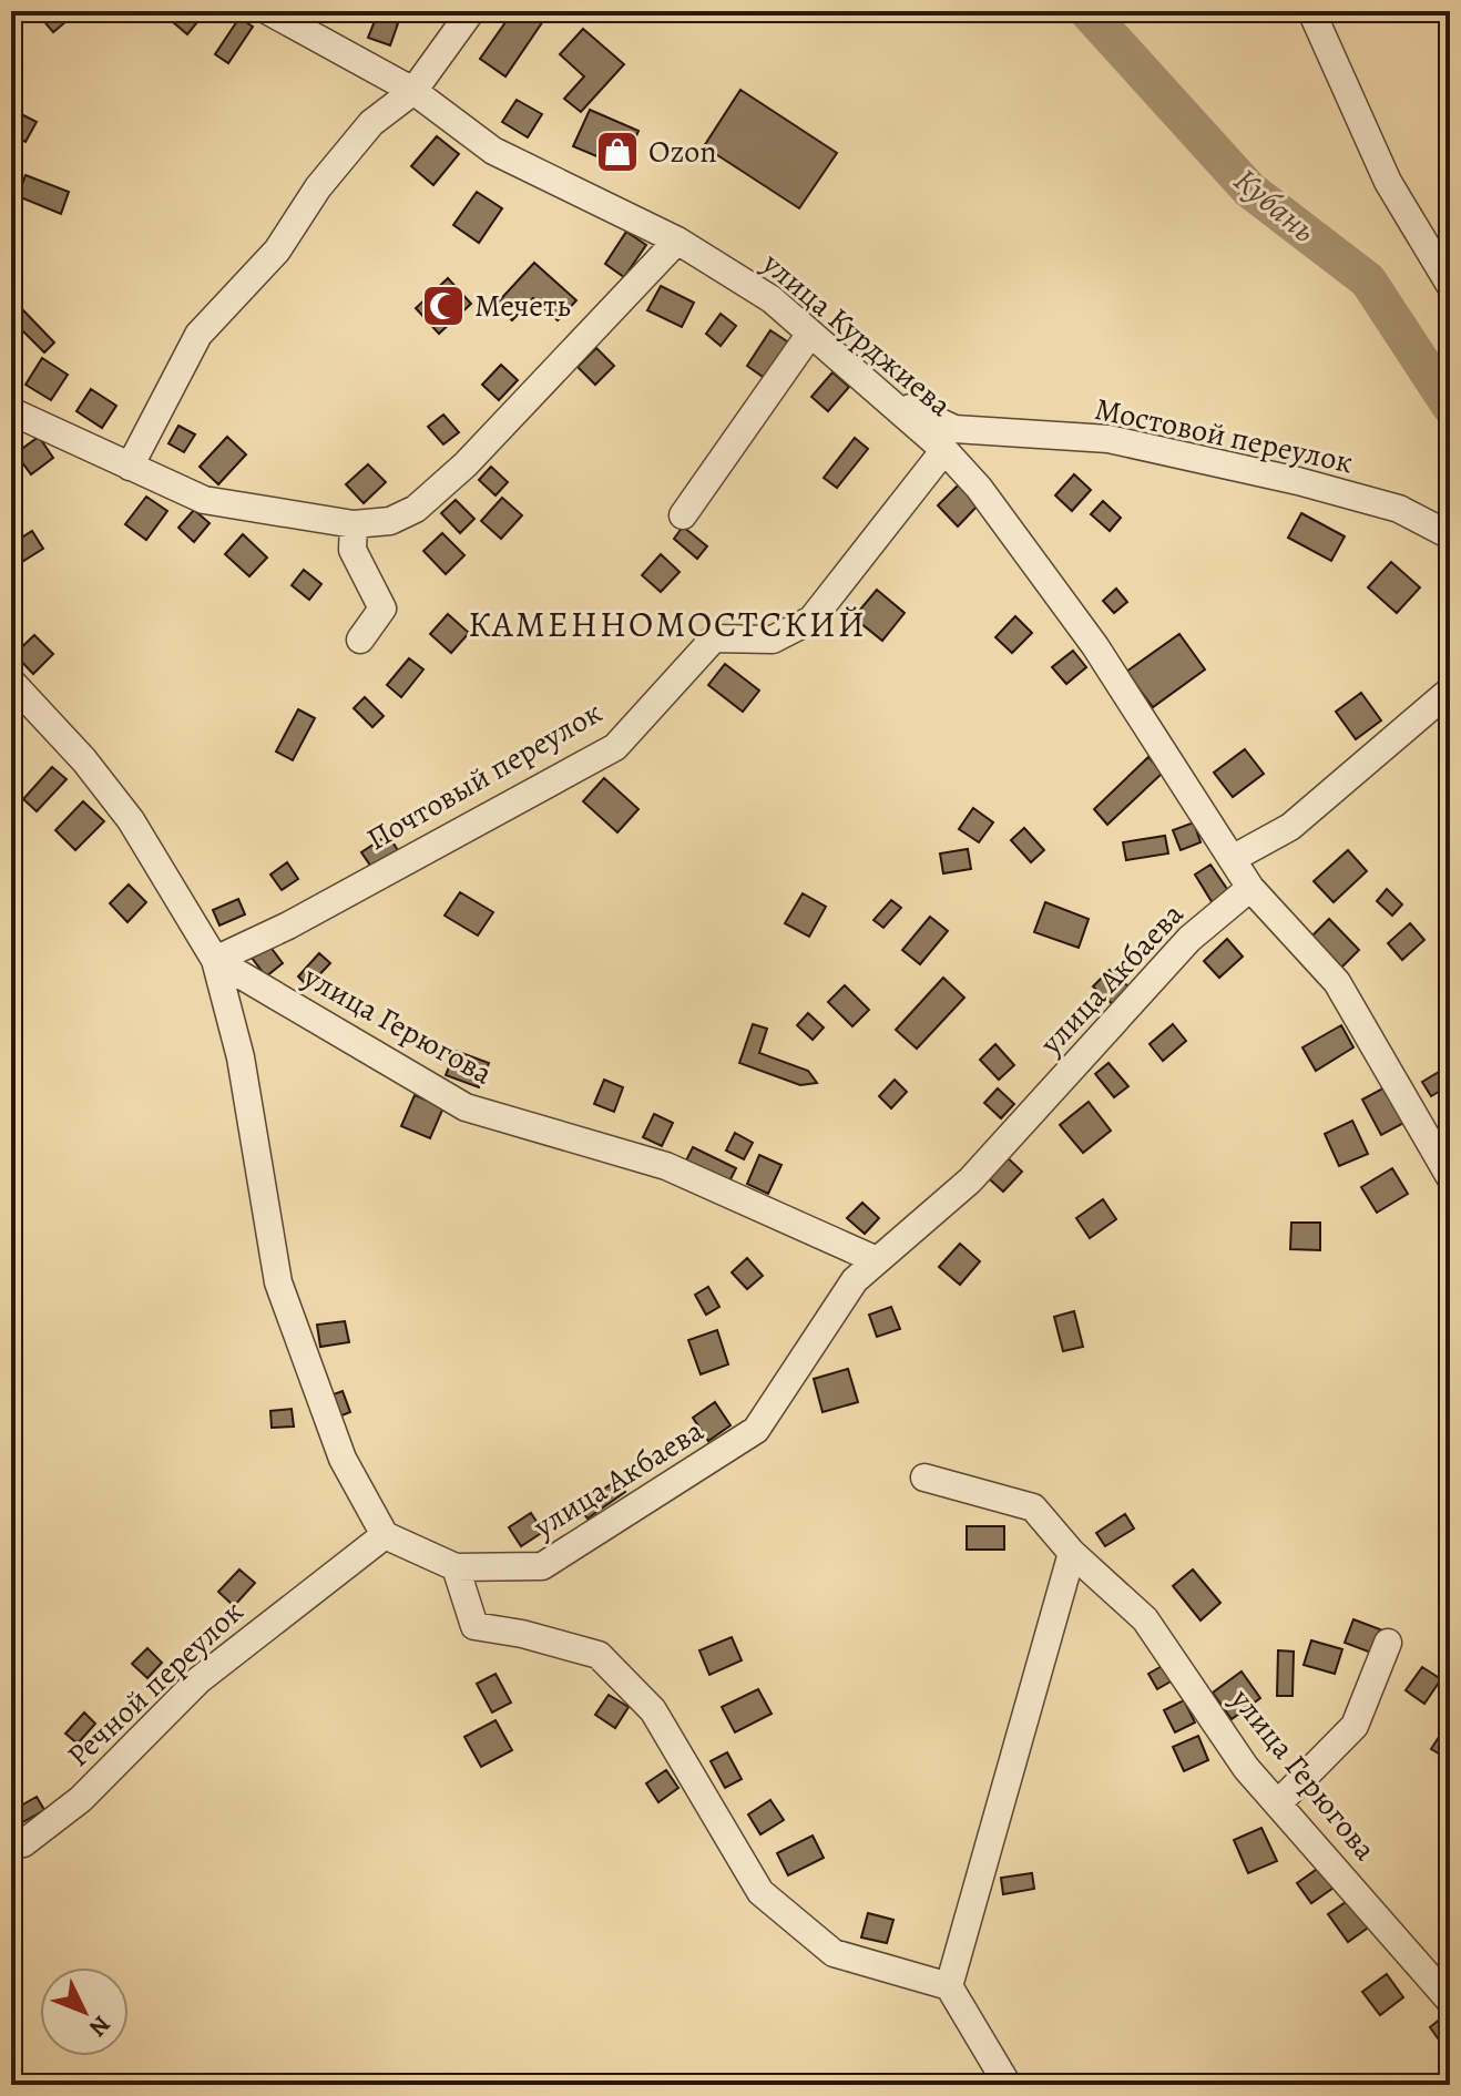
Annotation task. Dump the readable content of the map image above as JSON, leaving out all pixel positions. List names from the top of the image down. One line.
{"streets":{"street":["улица Курджиева","Мостовой переулок","Почтовый переулок","улица Акбаева","улица Герюгова","Речной переулок"]},"crossings":[["улица Курджиева","Мостовой переулок"],["улица Курджиева","Почтовый переулок"],["улица Курджиева","улица Акбаева"],["Почтовый переулок","улица Герюгова"],["улица Акбаева","улица Герюгова"],["улица Акбаева","Речной переулок"]],"districts":["КАМЕННОМОСТСКИЙ"],"water":["Кубань"],"places":{"shop":["Ozon"],"mosque":["Мечеть"]},"north":"bottom right"}
